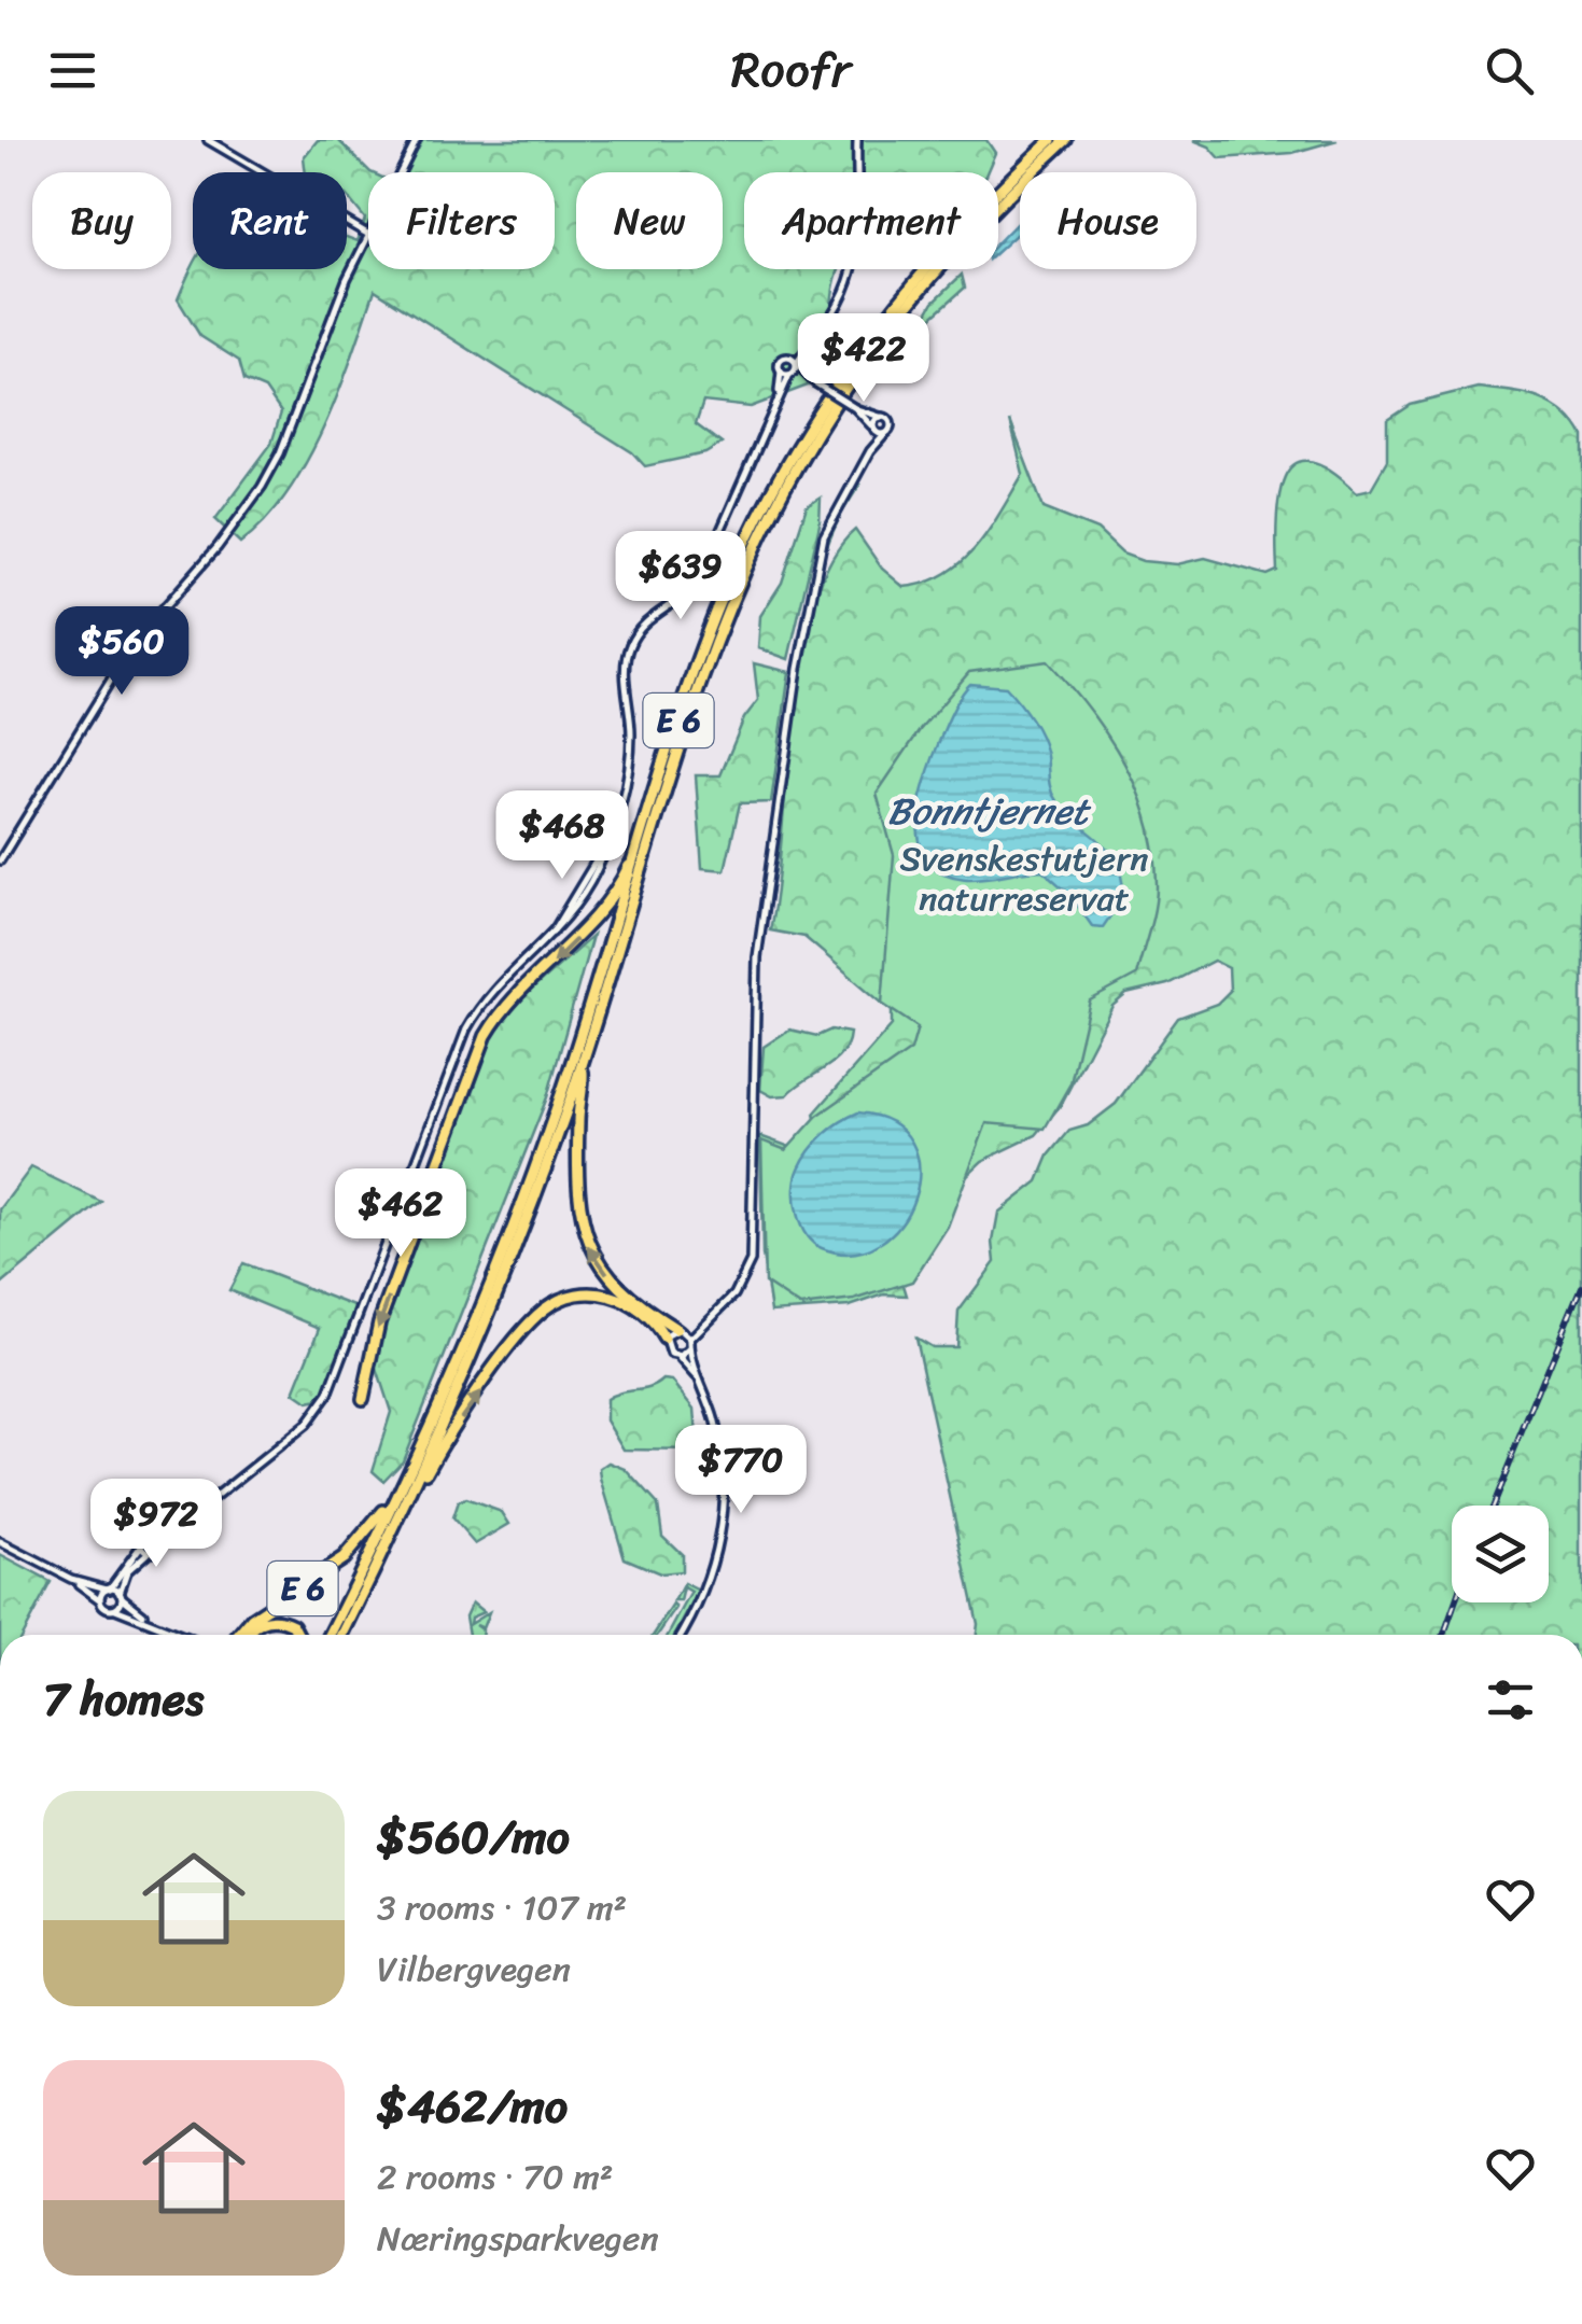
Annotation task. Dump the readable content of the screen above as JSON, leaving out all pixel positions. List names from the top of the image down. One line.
{"streets":{"highway":["E 6"]},"water":["Bonntjernet"],"parks":["Svenskestutjern naturreservat"],"page":{"header":"Roofr","chip":["Buy","Rent","Filters","New","Apartment","House"],"price":["$422","$639","$560","$468","$462","$770","$972"],"heading":"7 homes","list":[{"name":"$560/mo","note":"3 rooms · 107 m² · Vilbergvegen"},{"name":"$462/mo","note":"2 rooms · 70 m² · Næringsparkvegen"}]}}
